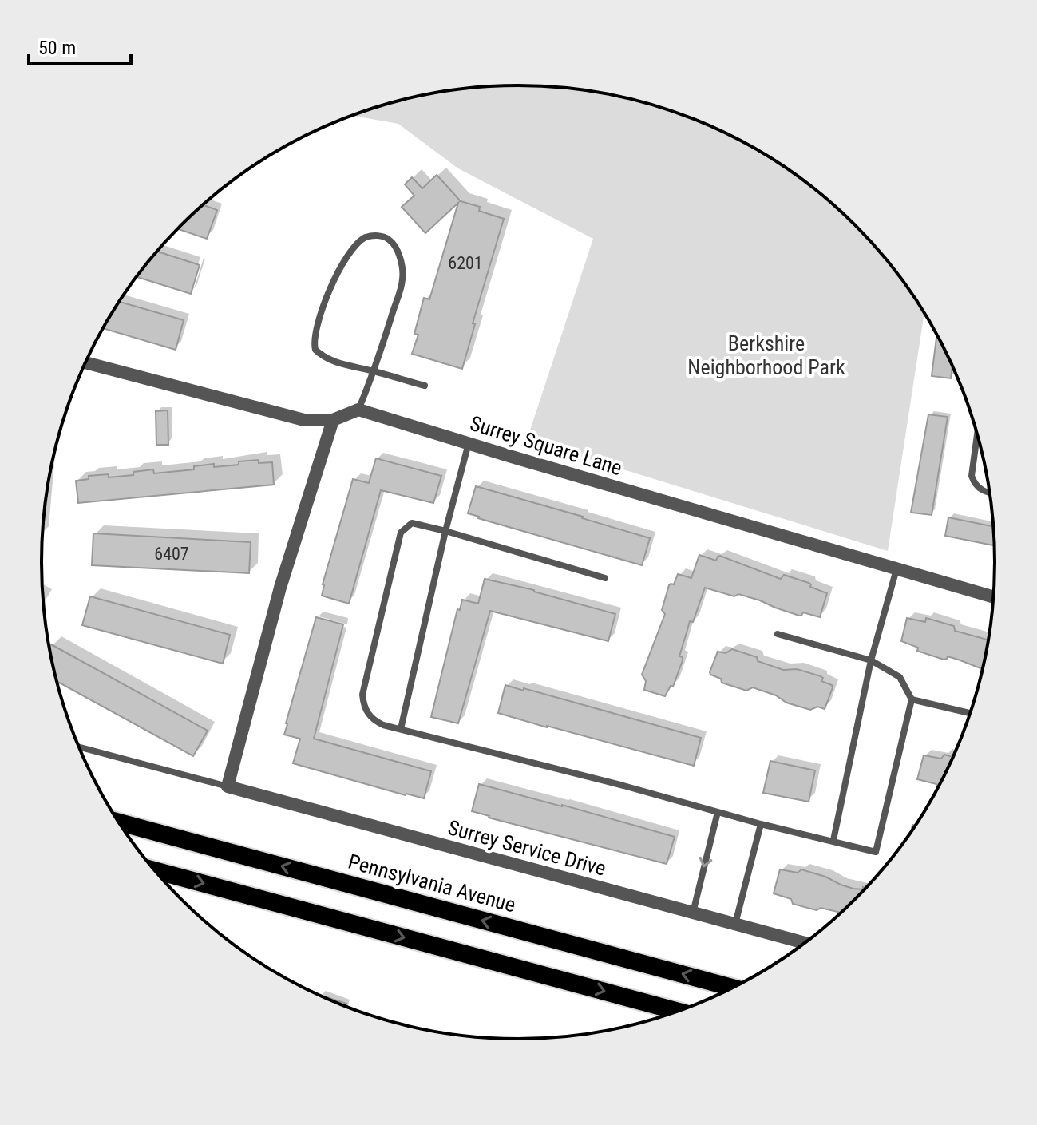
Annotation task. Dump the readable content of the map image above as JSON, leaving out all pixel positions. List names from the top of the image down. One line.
{"streets":{"highway":["Pennsylvania Avenue"],"street":["Surrey Square Lane","Surrey Service Drive"]},"parks":["Berkshire Neighborhood Park"],"house_numbers":["6201","6407"],"scale_bar":"50 m"}
